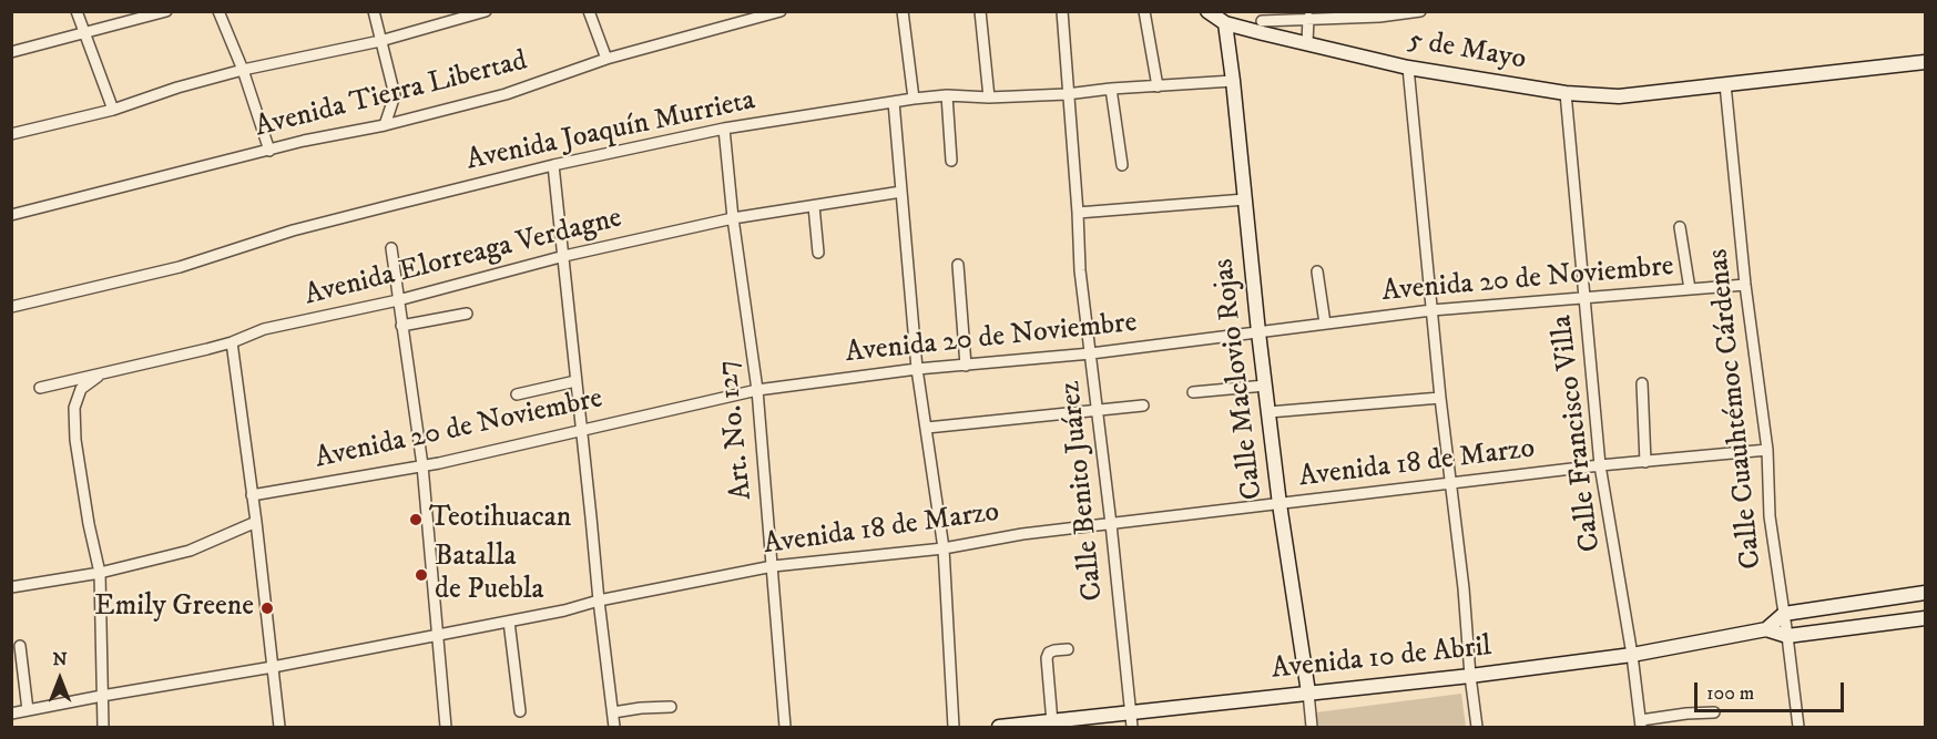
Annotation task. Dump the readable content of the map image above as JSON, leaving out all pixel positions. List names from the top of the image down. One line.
{"streets":{"street":["5 de Mayo","Avenida Tierra Libertad","Avenida Joaquín Murrieta","Avenida Elorreaga Verdagne","Avenida 20 de Noviembre","Calle Maclovio Rojas","Calle Cuauhtémoc Cárdenas","Art. No. 127","Calle Francisco Villa","Avenida 18 de Marzo","Calle Benito Juárez","Avenida 10 de Abril"]},"crossings":[["5 de Mayo","Calle Maclovio Rojas"],["5 de Mayo","Calle Cuauhtémoc Cárdenas"],["5 de Mayo","Calle Francisco Villa"],["Avenida Joaquín Murrieta","Calle Maclovio Rojas"],["Avenida Joaquín Murrieta","Art. No. 127"],["Avenida Joaquín Murrieta","Calle Benito Juárez"],["Avenida Elorreaga Verdagne","Art. No. 127"],["Avenida 20 de Noviembre","Calle Maclovio Rojas"],["Avenida 20 de Noviembre","Calle Cuauhtémoc Cárdenas"],["Avenida 20 de Noviembre","Art. No. 127"],["Avenida 20 de Noviembre","Calle Francisco Villa"],["Avenida 20 de Noviembre","Calle Benito Juárez"],["Calle Maclovio Rojas","Avenida 18 de Marzo"],["Calle Maclovio Rojas","Avenida 10 de Abril"],["Calle Cuauhtémoc Cárdenas","Avenida 18 de Marzo"],["Art. No. 127","Avenida 18 de Marzo"],["Calle Francisco Villa","Avenida 18 de Marzo"],["Calle Francisco Villa","Avenida 10 de Abril"],["Avenida 18 de Marzo","Calle Benito Juárez"],["Calle Benito Juárez","Avenida 10 de Abril"]],"places":["Teotihuacan","Batalla de Puebla","Emily Greene"],"scale_bar":"100 m","north":"top"}
